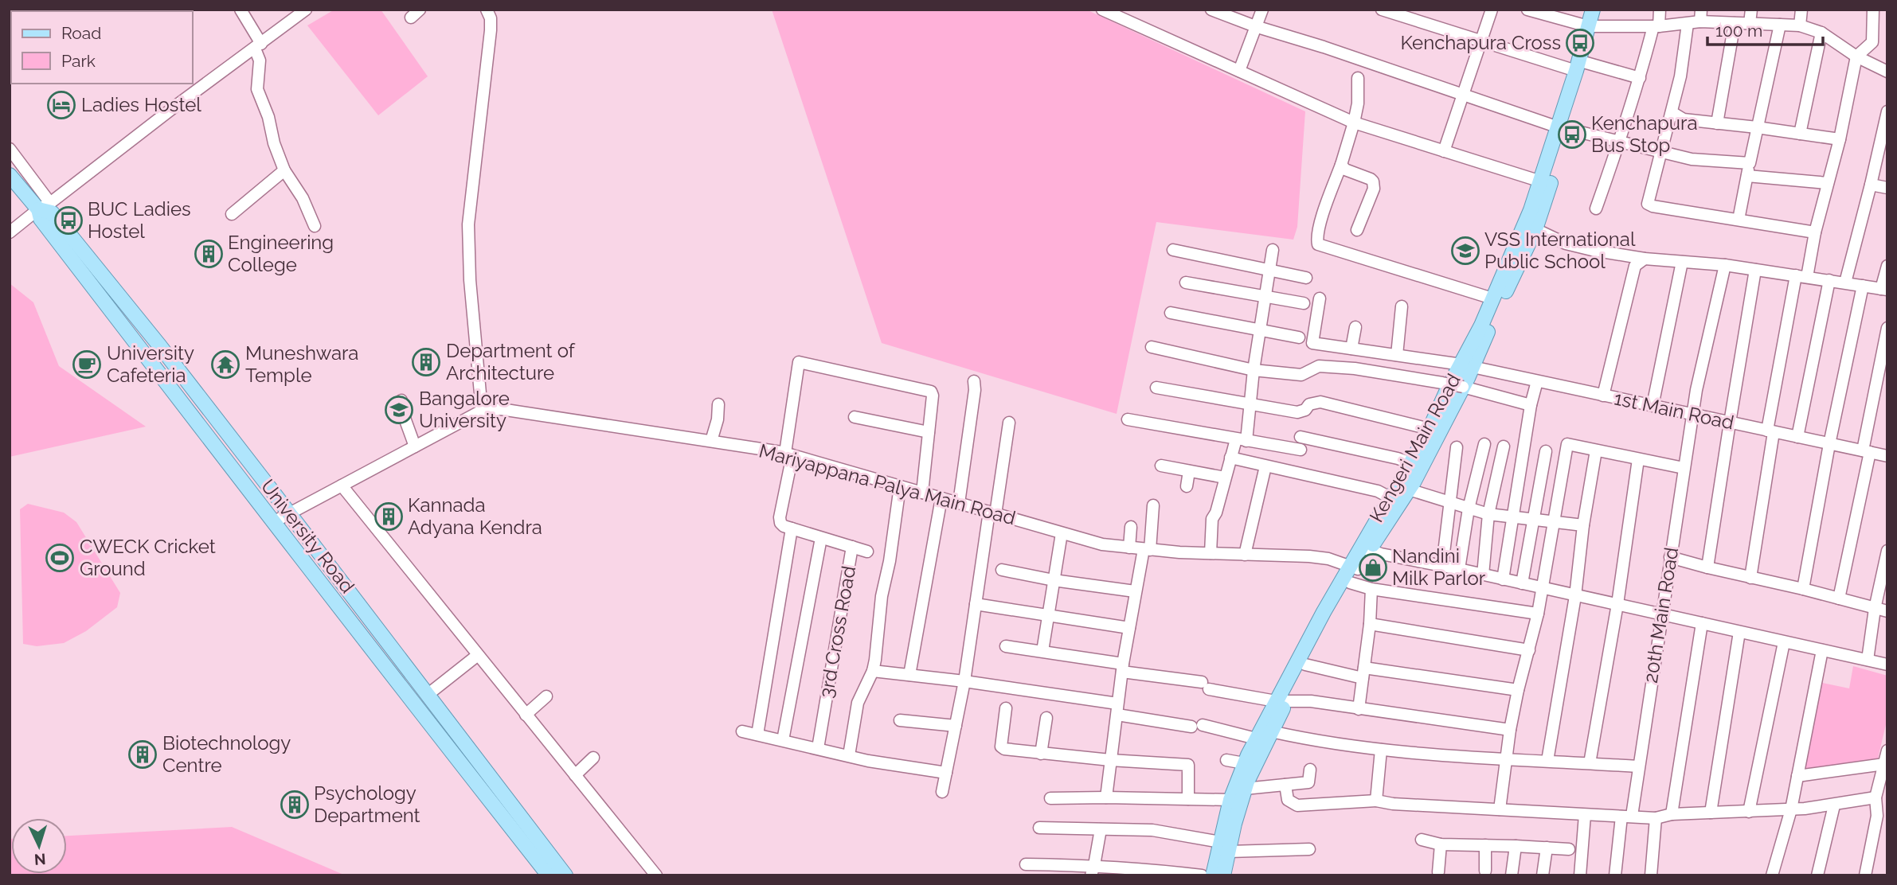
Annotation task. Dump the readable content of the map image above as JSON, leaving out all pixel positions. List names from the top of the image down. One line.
{"streets":{"main road":["Kengeri Main Road","University Road"],"street":["1st Main Road","Mariyappana Palya Main Road","20th Main Road","3rd Cross Road"]},"crossings":[["1st Main Road","Kengeri Main Road"],["1st Main Road","20th Main Road"],["Kengeri Main Road","Mariyappana Palya Main Road"],["Mariyappana Palya Main Road","University Road"]],"places":{"bus stop":["Kenchapura Cross","Kenchapura Bus Stop","BUC Ladies Hostel"],"hotel":["Ladies Hostel"],"school or university":["VSS International Public School","Bangalore University"],"building":["Engineering College","Department of Architecture","Kannada Adyana Kendra","Biotechnology Centre","Psychology Department"],"cafe":["University Cafeteria"],"temple":["Muneshwara Temple"],"sports":["CWECK Cricket Ground"],"shop":["Nandini Milk Parlor"]},"legend":["Road","Park"],"scale_bar":"100 m","north":"bottom"}
